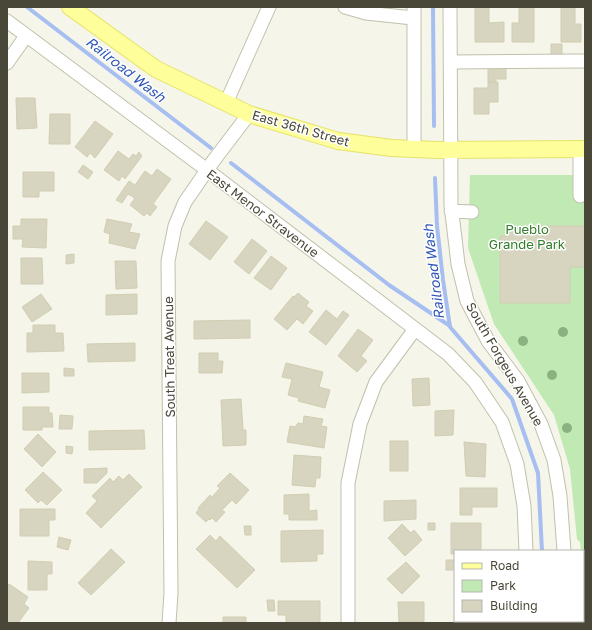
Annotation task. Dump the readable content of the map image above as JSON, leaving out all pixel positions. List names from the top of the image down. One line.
{"streets":{"main road":["East 36th Street"],"street":["East Menor Stravenue","South Treat Avenue","South Forgeus Avenue"]},"crossings":[["East 36th Street","South Treat Avenue"],["East 36th Street","South Forgeus Avenue"],["East Menor Stravenue","South Treat Avenue"]],"water":["Railroad Wash"],"parks":["Pueblo Grande Park"],"legend":["Road","Park","Building"]}
